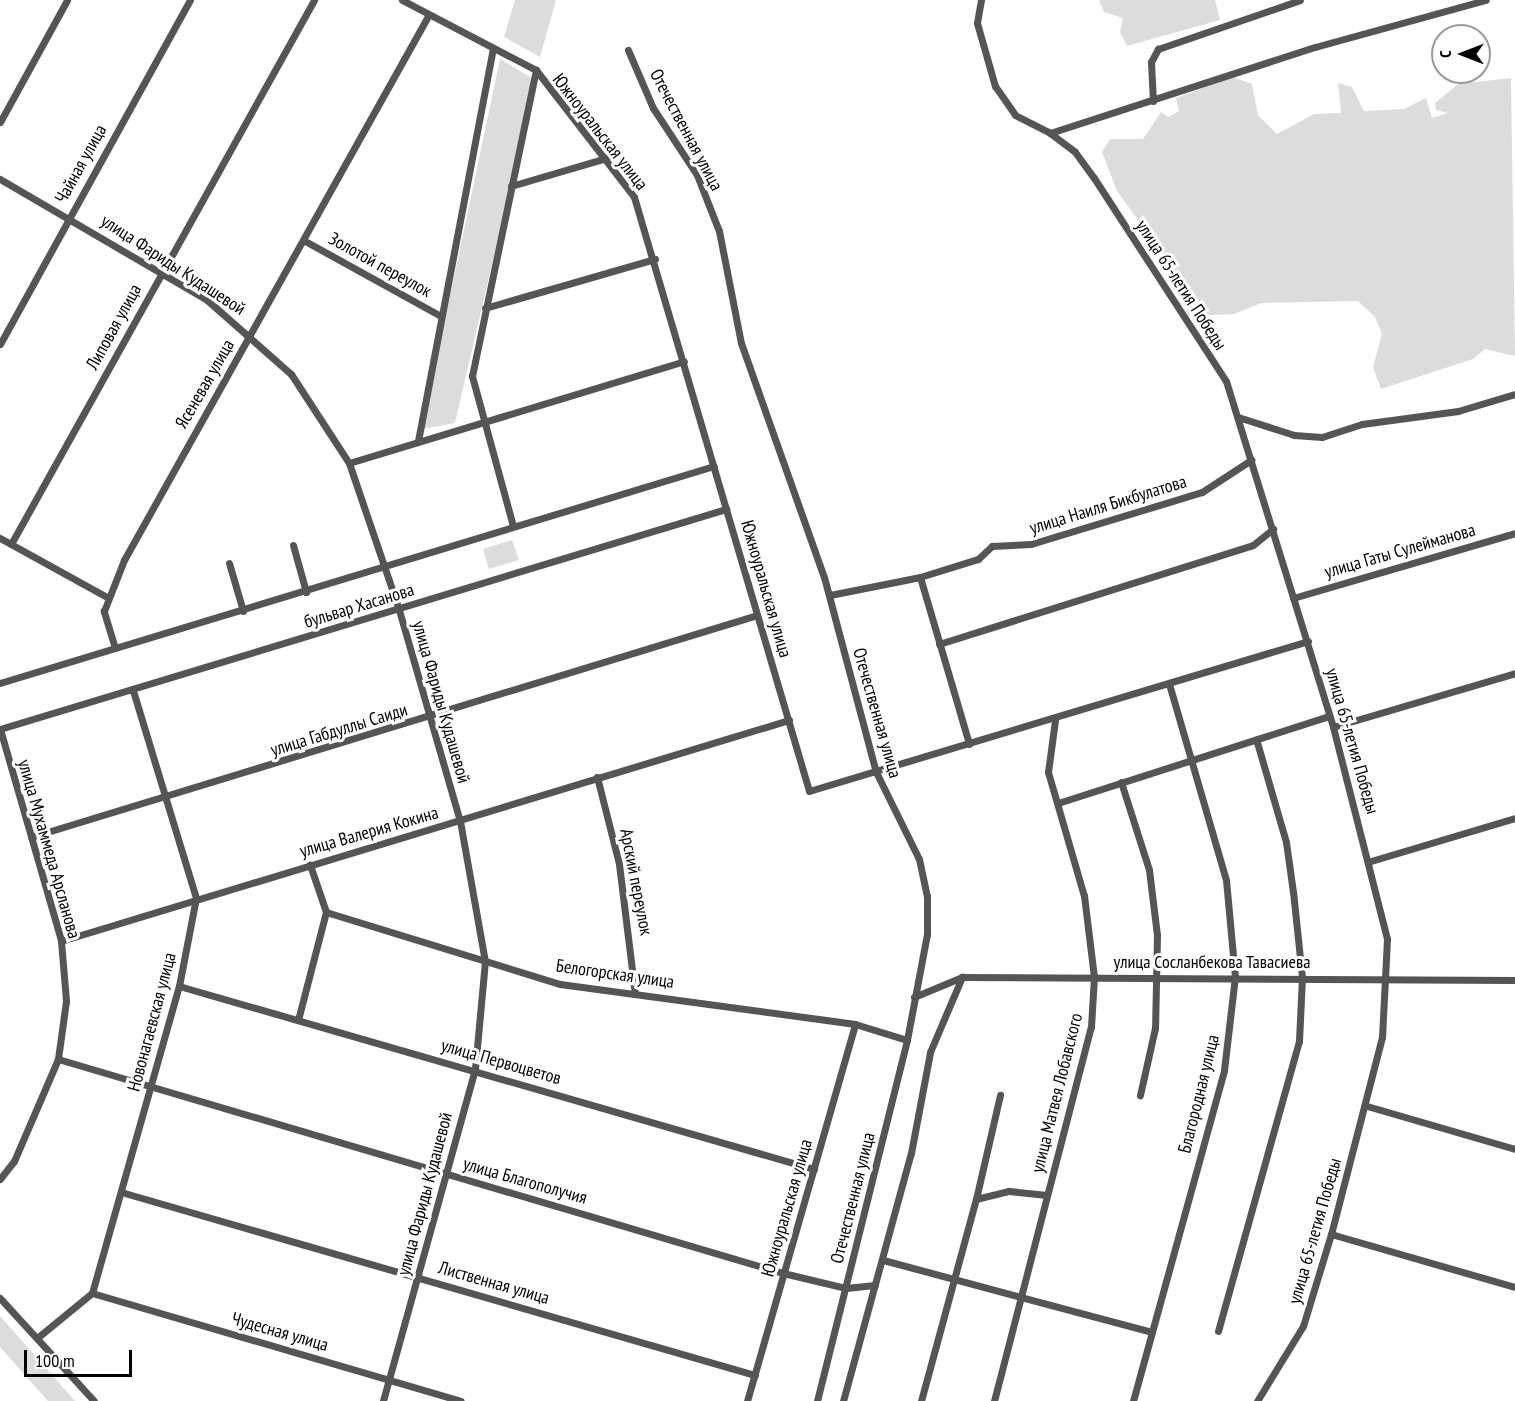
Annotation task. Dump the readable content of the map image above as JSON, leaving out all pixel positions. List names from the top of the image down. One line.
{"streets":{"street":["Отечественная улица","Южноуральская улица","Чайная улица","улица Фариды Кудашевой","Золотой переулок","улица 65-летия Победы","Липовая улица","Ясеневая улица","улица Наиля Бикбулатова","улица Гаты Сулейманова","бульвар Хасанова","улица Габдуллы Саиди","улица Валерия Кокина","улица Мухаммеда Арсланова","Арский переулок","улица Сосланбекова Тавасиева","Белогорская улица","Новонагаевская улица","улица Первоцветов","улица Матвея Лобавского","Благородная улица","улица Благополучия","Лиственная улица","Чудесная улица"]},"crossings":[["Отечественная улица","Южноуральская улица"],["Отечественная улица","улица Наиля Бикбулатова"],["Отечественная улица","улица Сосланбекова Тавасиева"],["Отечественная улица","Белогорская улица"],["Отечественная улица","улица Благополучия"],["Южноуральская улица","улица 65-летия Победы"],["Южноуральская улица","Ясеневая улица"],["Южноуральская улица","бульвар Хасанова"],["Южноуральская улица","улица Габдуллы Саиди"],["Южноуральская улица","улица Валерия Кокина"],["Южноуральская улица","Белогорская улица"],["Южноуральская улица","улица Первоцветов"],["Южноуральская улица","улица Матвея Лобавского"],["Южноуральская улица","Благородная улица"],["Южноуральская улица","улица Благополучия"],["Южноуральская улица","Лиственная улица"],["Чайная улица","улица Фариды Кудашевой"],["улица Фариды Кудашевой","Липовая улица"],["улица Фариды Кудашевой","Ясеневая улица"],["улица Фариды Кудашевой","бульвар Хасанова"],["улица Фариды Кудашевой","улица Габдуллы Саиди"],["улица Фариды Кудашевой","улица Валерия Кокина"],["улица Фариды Кудашевой","Белогорская улица"],["улица Фариды Кудашевой","улица Первоцветов"],["улица Фариды Кудашевой","улица Благополучия"],["улица Фариды Кудашевой","Лиственная улица"],["улица Фариды Кудашевой","Чудесная улица"],["Золотой переулок","Ясеневая улица"],["улица 65-летия Победы","улица Наиля Бикбулатова"],["улица 65-летия Победы","улица Гаты Сулейманова"],["улица 65-летия Победы","улица Сосланбекова Тавасиева"],["бульвар Хасанова","улица Мухаммеда Арсланова"],["бульвар Хасанова","Новонагаевская улица"],["улица Габдуллы Саиди","улица Мухаммеда Арсланова"],["улица Габдуллы Саиди","Новонагаевская улица"],["улица Валерия Кокина","улица Мухаммеда Арсланова"],["улица Валерия Кокина","Арский переулок"],["улица Валерия Кокина","Новонагаевская улица"],["улица Мухаммеда Арсланова","улица Благополучия"],["Арский переулок","Белогорская улица"],["улица Сосланбекова Тавасиева","улица Матвея Лобавского"],["улица Сосланбекова Тавасиева","Благородная улица"],["Новонагаевская улица","улица Первоцветов"],["Новонагаевская улица","улица Благополучия"],["Новонагаевская улица","Лиственная улица"],["Новонагаевская улица","Чудесная улица"]],"scale_bar":"100 m","north":"left"}
